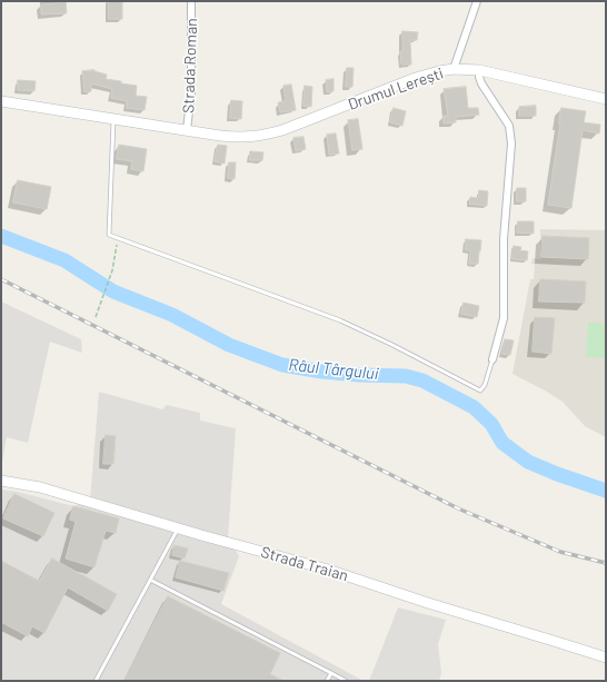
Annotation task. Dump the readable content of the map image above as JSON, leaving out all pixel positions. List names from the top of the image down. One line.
{"streets":{"street":["Strada Roman","Drumul Lerești","Strada Traian"]},"crossings":[["Strada Roman","Drumul Lerești"]],"water":["Râul Târgului"]}
